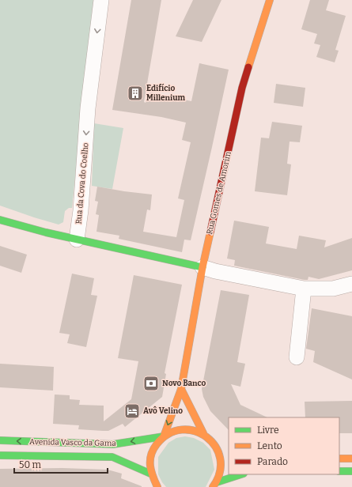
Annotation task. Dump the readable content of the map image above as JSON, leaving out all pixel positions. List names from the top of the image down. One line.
{"streets":{"main road":["Rua Gomes de Amorim","Avenida Vasco da Gama"],"street":["Rua da Cova do Coelho"]},"crossings":[["Rua Gomes de Amorim","Avenida Vasco da Gama"]],"one_way":["Rua da Cova do Coelho"],"places":{"building":["Edifício Millenium"],"bank":["Novo Banco"],"hotel":["Avô Velino"]},"legend":["Livre","Lento","Parado"],"scale_bar":"50 m"}
